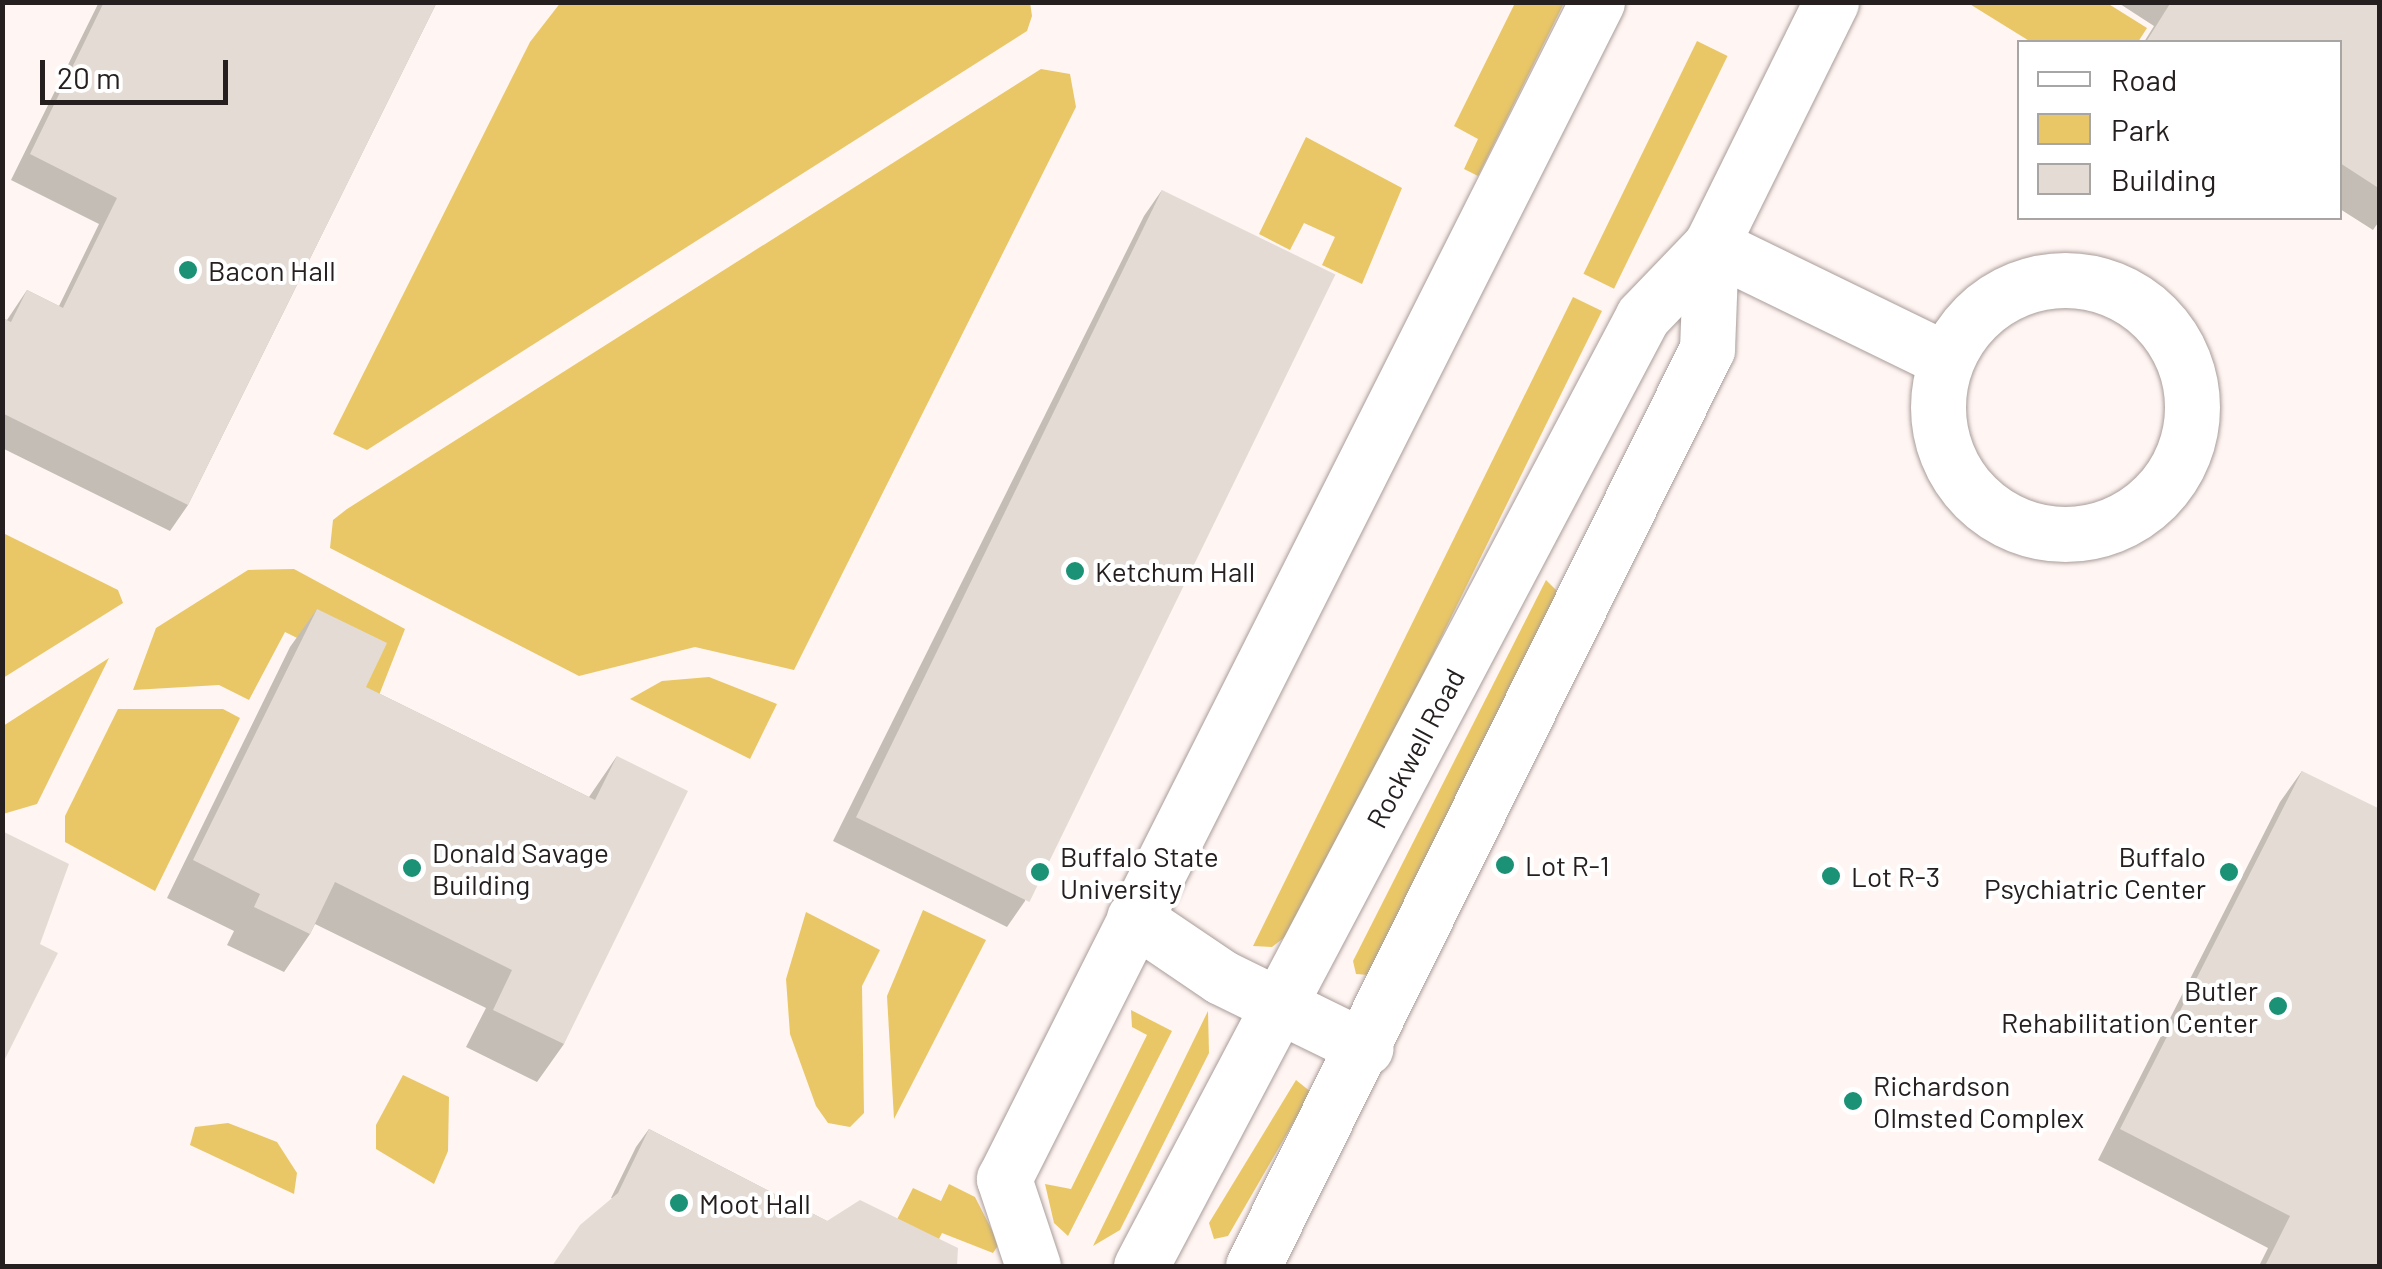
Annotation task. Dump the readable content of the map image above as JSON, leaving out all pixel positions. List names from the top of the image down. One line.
{"streets":{"street":["Rockwell Road"]},"places":["Bacon Hall","Ketchum Hall","Lot R-1","Donald Savage Building","Buffalo State University","Buffalo Psychiatric Center","Lot R-3","Butler Rehabilitation Center","Richardson Olmsted Complex","Moot Hall"],"legend":["Road","Park","Building"],"scale_bar":"20 m"}
